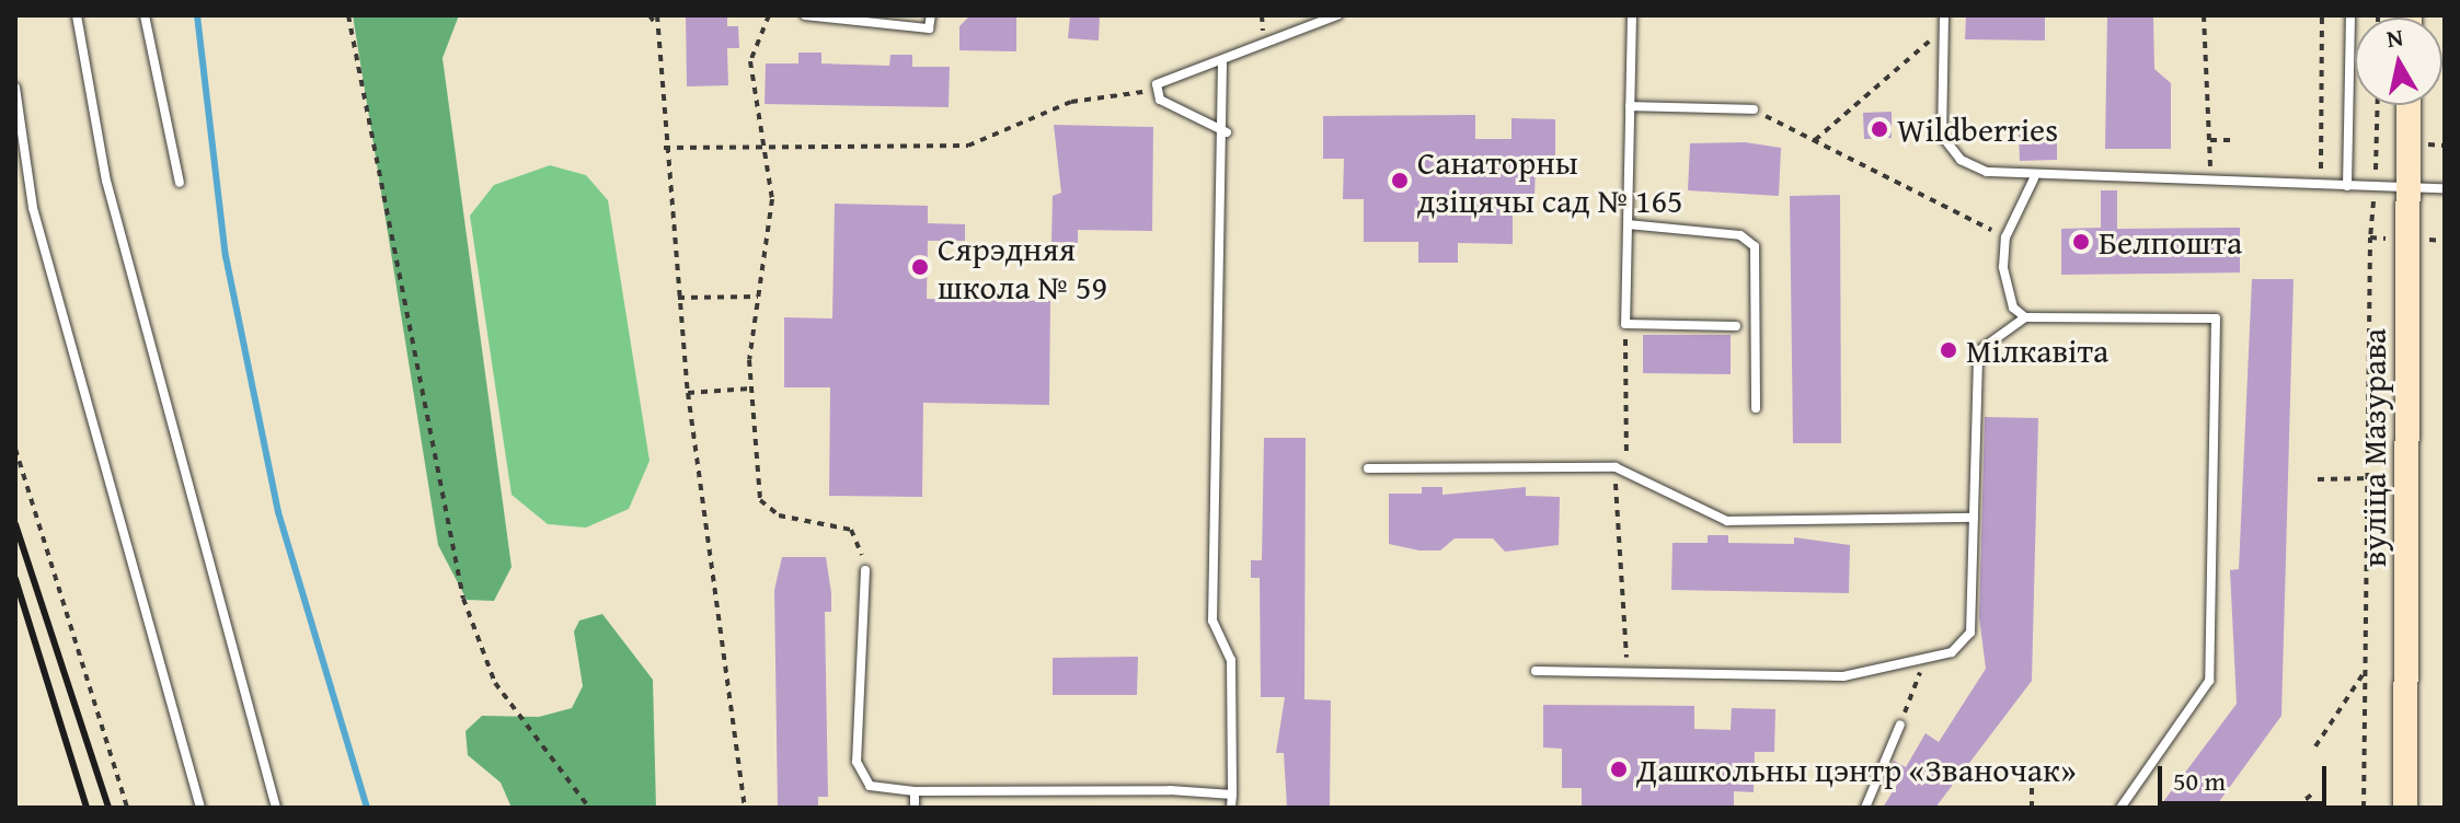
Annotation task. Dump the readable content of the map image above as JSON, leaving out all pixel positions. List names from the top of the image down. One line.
{"streets":{"main road":["вуліца Мазурава"]},"places":["Wildberries","Санаторны дзіцячы сад № 165","Белпошта","Сярэдняя школа № 59","Мілкавіта","Дашкольны цэнтр «Званочак»"],"scale_bar":"50 m","north":"top"}
